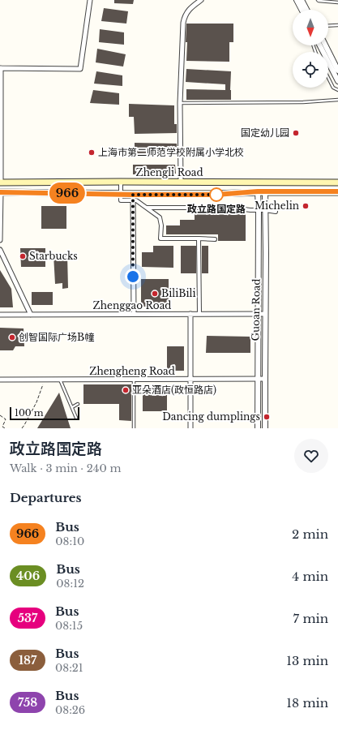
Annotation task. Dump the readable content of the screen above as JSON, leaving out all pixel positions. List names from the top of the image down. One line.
{"streets":{"main road":["Zhengli Road"],"street":["Zhenggao Road","Guoan Road","Zhengheng Road"]},"crossings":[["Zhenggao Road","Guoan Road"],["Guoan Road","Zhengheng Road"]],"places":["国定幼儿园","上海市第二师范学校附属小学北校","政立路国定路","Michelin","Starbucks","BiliBili","创智国际广场B幢","亚朵酒店(政恒路店)","Dancing dumplings"],"lines":["bus line 966"],"scale_bar":"100 m","north":"bottom","page":{"on_map":"966","scale":"100 m","heading":[["政立路国定路","Walk · 3 min · 240 m"],"Departures"],"list":[{"mark":"966","name":"Bus","note":"08:10","value":"2 min"},{"mark":"406","name":"Bus","note":"08:12","value":"4 min"},{"mark":"537","name":"Bus","note":"08:15","value":"7 min"},{"mark":"187","name":"Bus","note":"08:21","value":"13 min"},{"mark":"758","name":"Bus","note":"08:26","value":"18 min"}]}}
